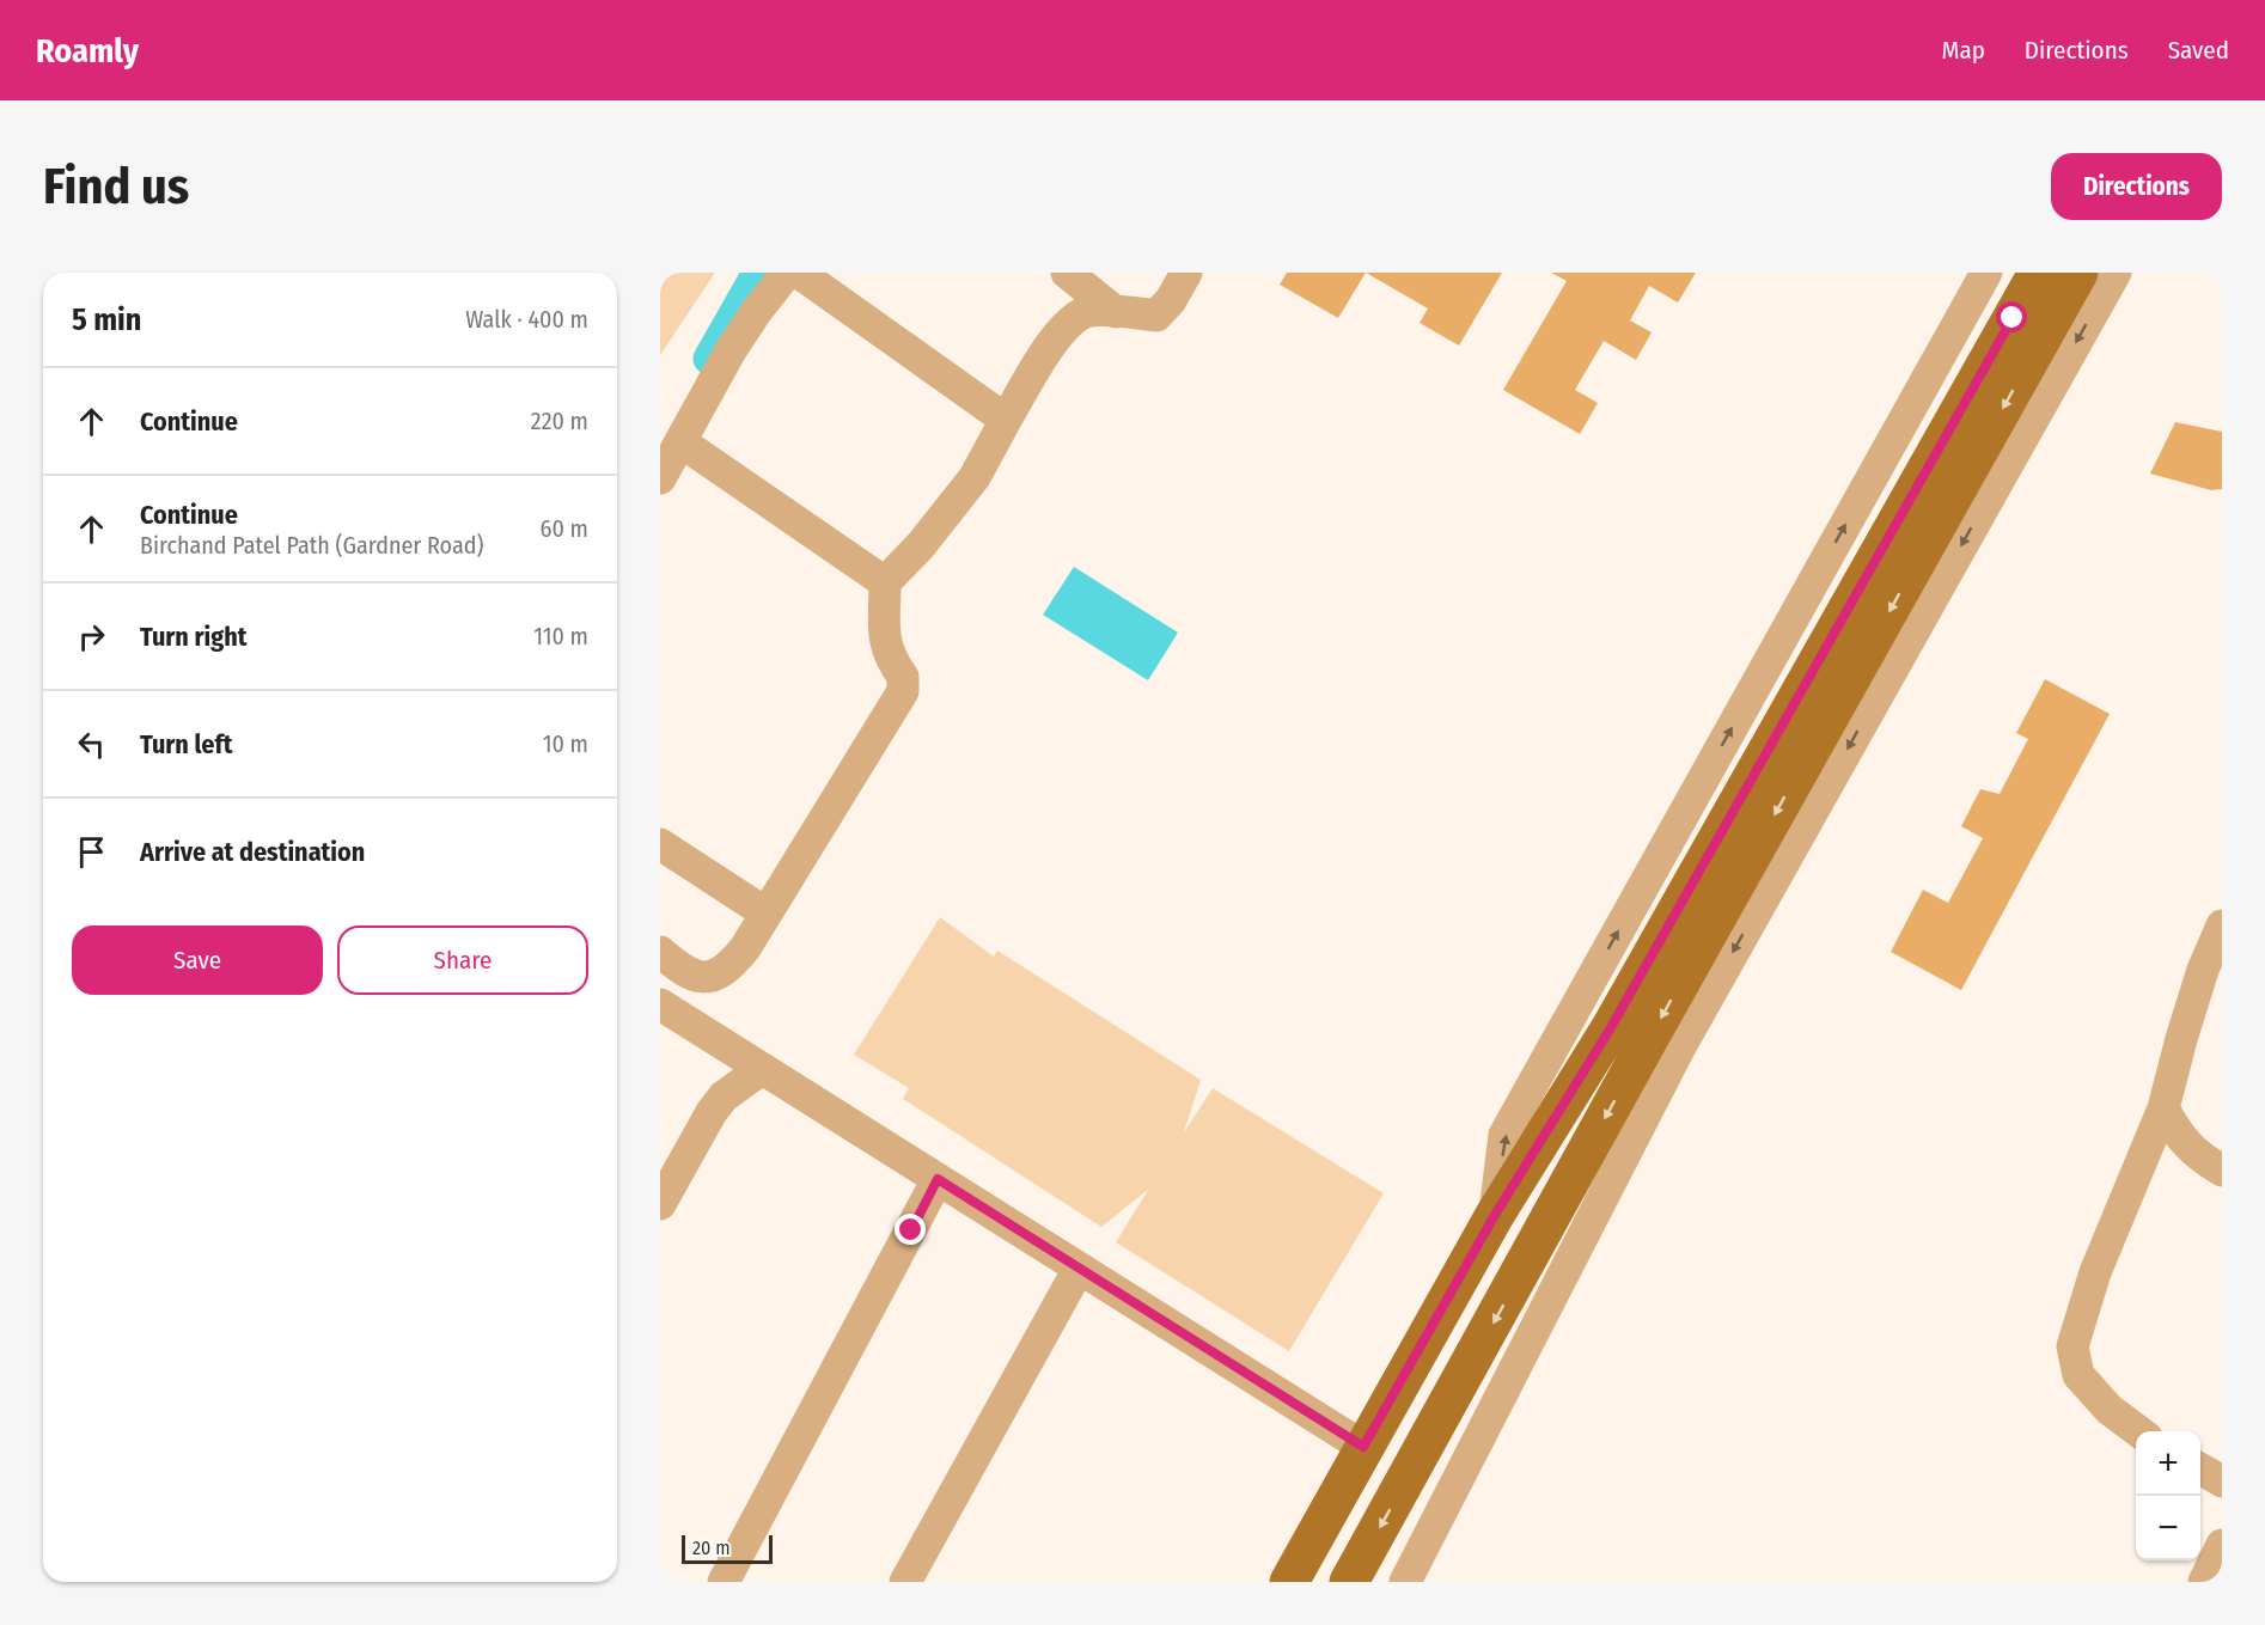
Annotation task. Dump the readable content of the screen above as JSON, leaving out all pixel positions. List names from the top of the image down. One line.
{"scale_bar":"20 m","page":{"header":"Roamly","nav":["Map","Directions","Saved"],"buttons":["Directions",["Save","Share"]],"title":"Find us","heading":["5 min","Walk · 400 m"],"list":[["Continue","220 m"],["Continue","Birchand Patel Path (Gardner Road)","60 m"],["Turn right","110 m"],["Turn left","10 m"],"Arrive at destination"],"map_buttons":["+","−"],"scale":"20 m"}}
